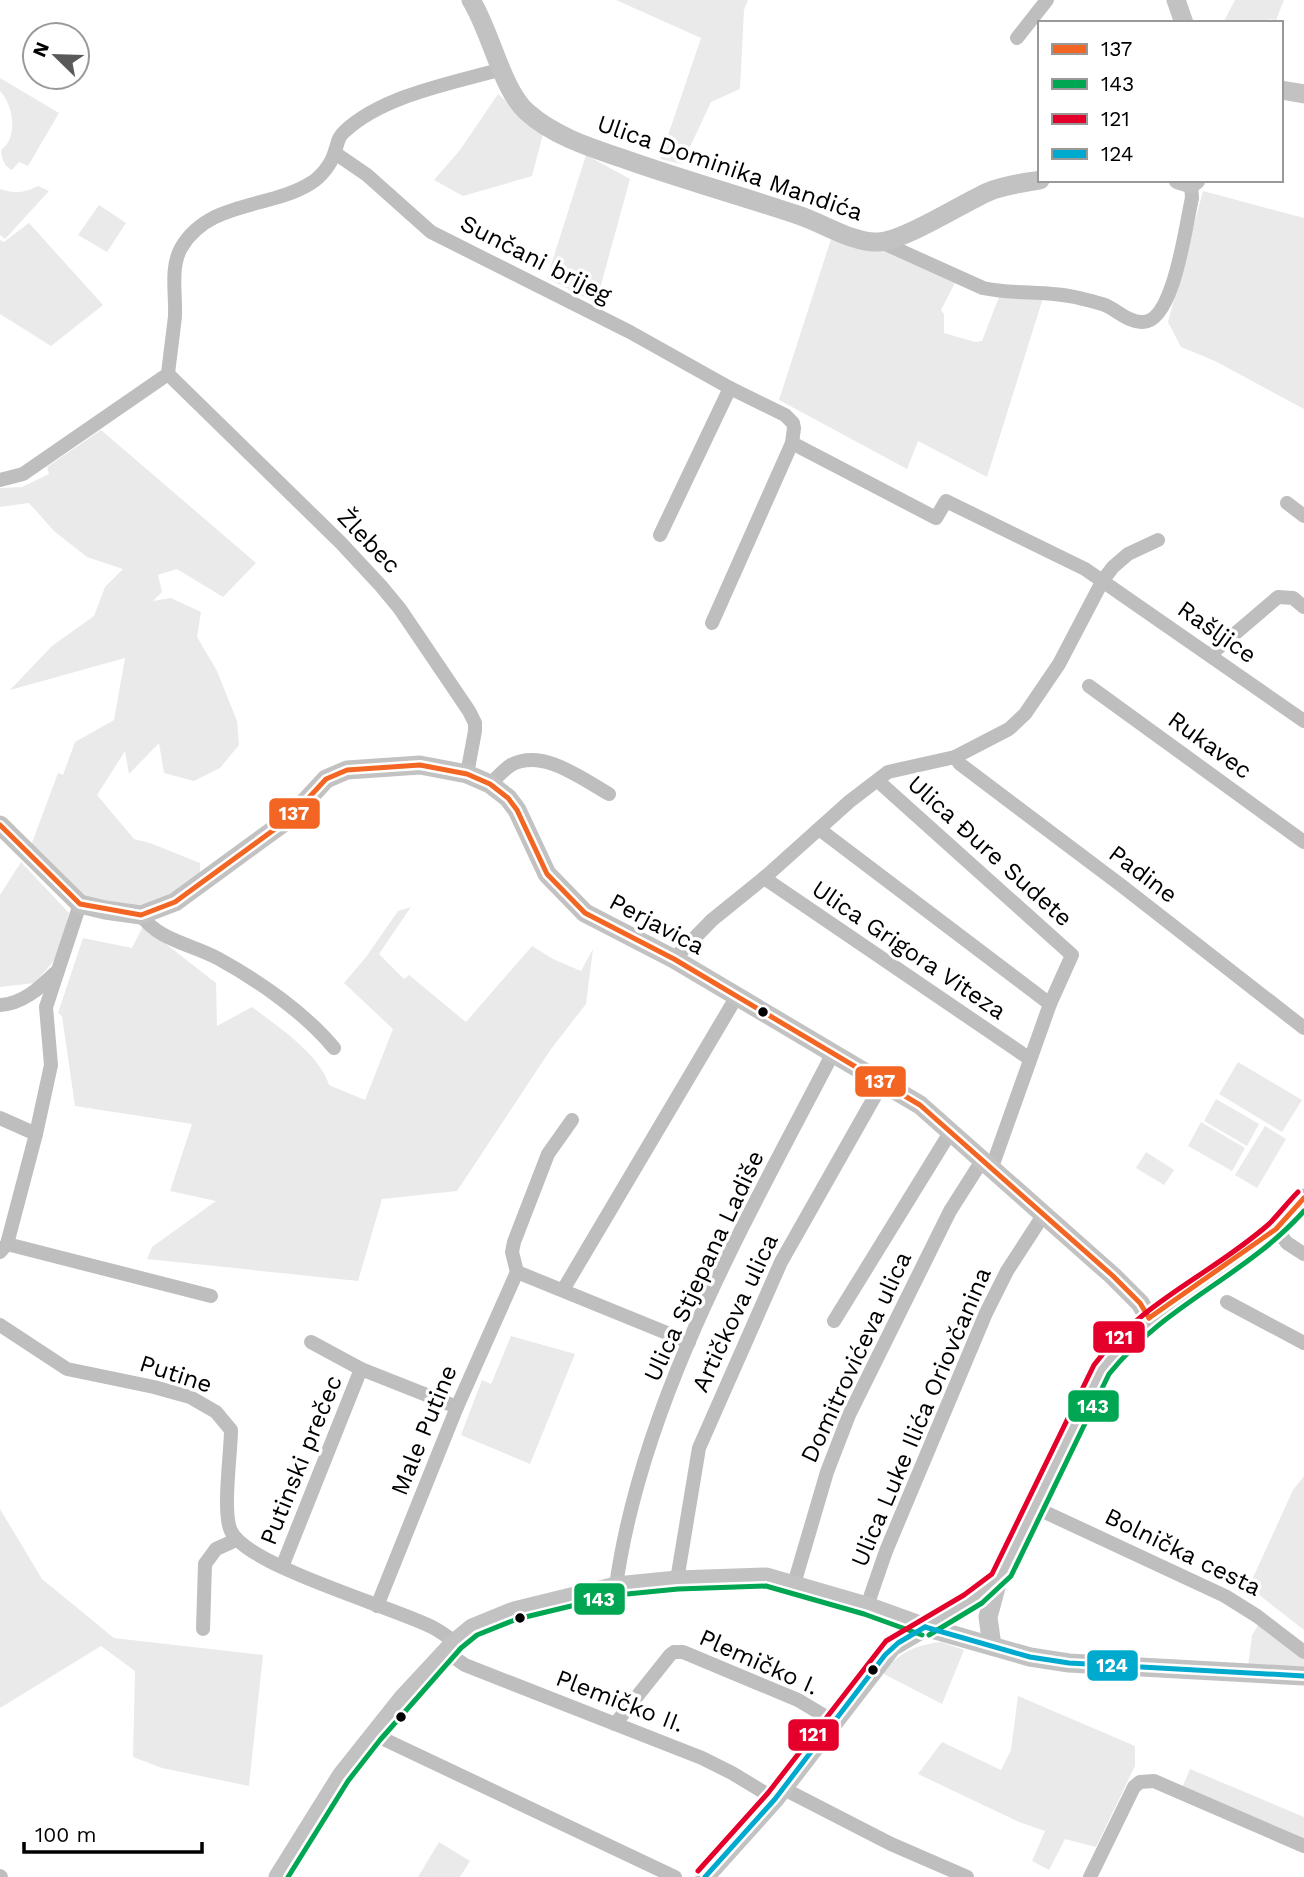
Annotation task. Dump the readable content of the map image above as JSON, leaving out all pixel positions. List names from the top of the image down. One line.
{"streets":{"street":["Ulica Dominika Mandića","Sunčani brijeg","Žlebec","Rašljice","Rukavec","Ulica Đure Sudete","Padine","Perjavica","Ulica Grigora Viteza","Ulica Stjepana Ladiše","Artičkova ulica","Domitrovićeva ulica","Putine","Ulica Luke Ilića Oriovčanina","Male Putine","Putinski prečec","Bolnička cesta","Plemičko I.","Plemičko II."]},"crossings":[["Žlebec","Perjavica"],["Ulica Đure Sudete","Domitrovićeva ulica"],["Perjavica","Ulica Stjepana Ladiše"],["Perjavica","Artičkova ulica"],["Perjavica","Domitrovićeva ulica"],["Perjavica","Ulica Luke Ilića Oriovčanina"],["Ulica Grigora Viteza","Domitrovićeva ulica"],["Male Putine","Putinski prečec"],["Plemičko I.","Plemičko II."]],"lines":["transit line 137","transit line 121","transit line 143","transit line 124"],"legend":["137","143","121","124"],"scale_bar":"100 m","north":"top left"}
